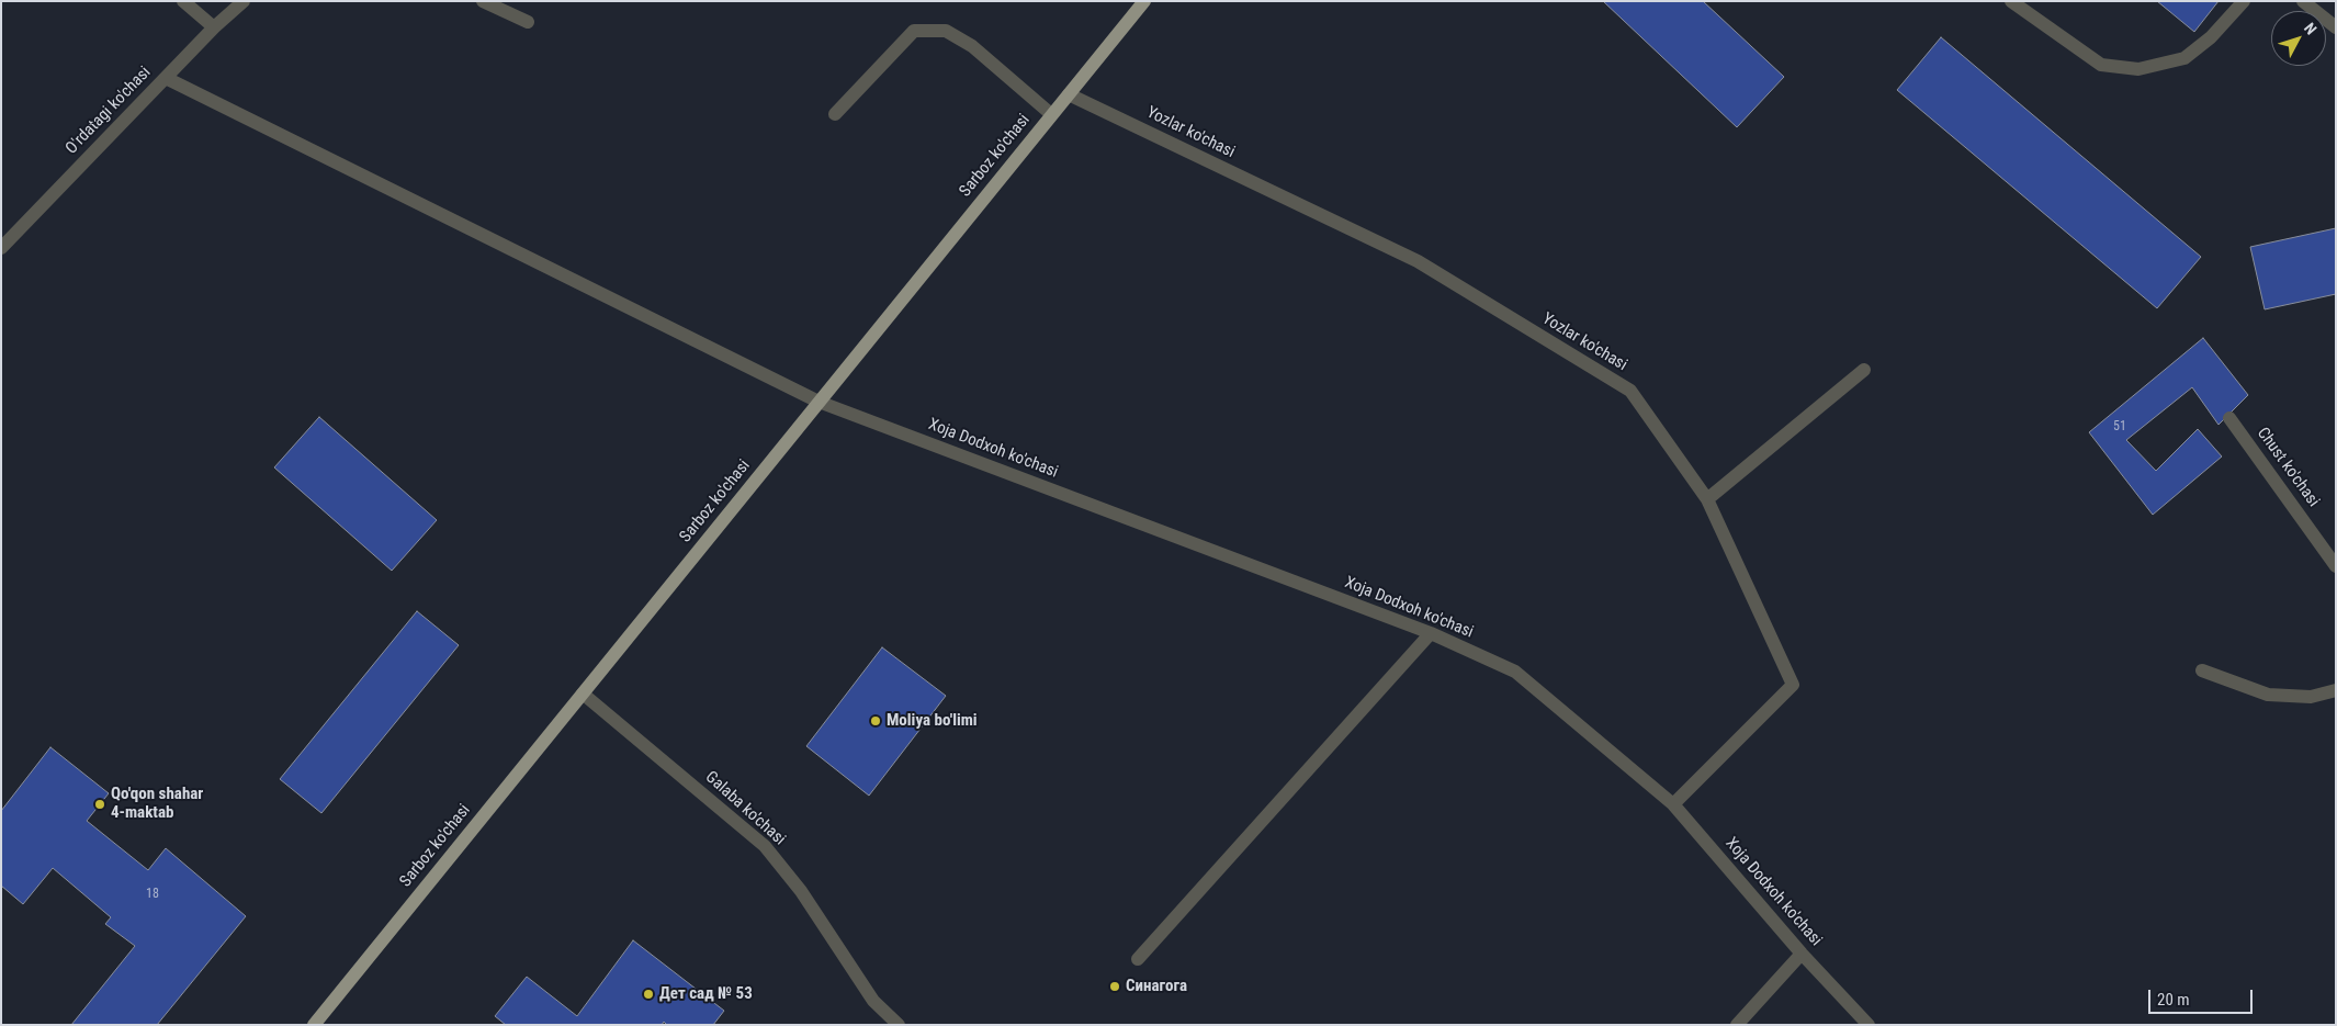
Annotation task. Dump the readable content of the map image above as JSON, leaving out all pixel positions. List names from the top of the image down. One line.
{"streets":{"main road":["Sarboz ko'chasi"],"street":["O'rdatagi ko'chasi","Yozlar ko'chasi","Xoja Dodxoh ko'chasi","Chust ko'chasi","Galaba ko'chasi"]},"crossings":[["O'rdatagi ko'chasi","Xoja Dodxoh ko'chasi"],["Yozlar ko'chasi","Sarboz ko'chasi"],["Yozlar ko'chasi","Xoja Dodxoh ko'chasi"],["Sarboz ko'chasi","Xoja Dodxoh ko'chasi"],["Sarboz ko'chasi","Galaba ko'chasi"]],"places":["Moliya bo'limi","Qo'qon shahar 4-maktab","Синагога","Дет сад № 53"],"house_numbers":["51","18"],"scale_bar":"20 m","north":"top right"}
